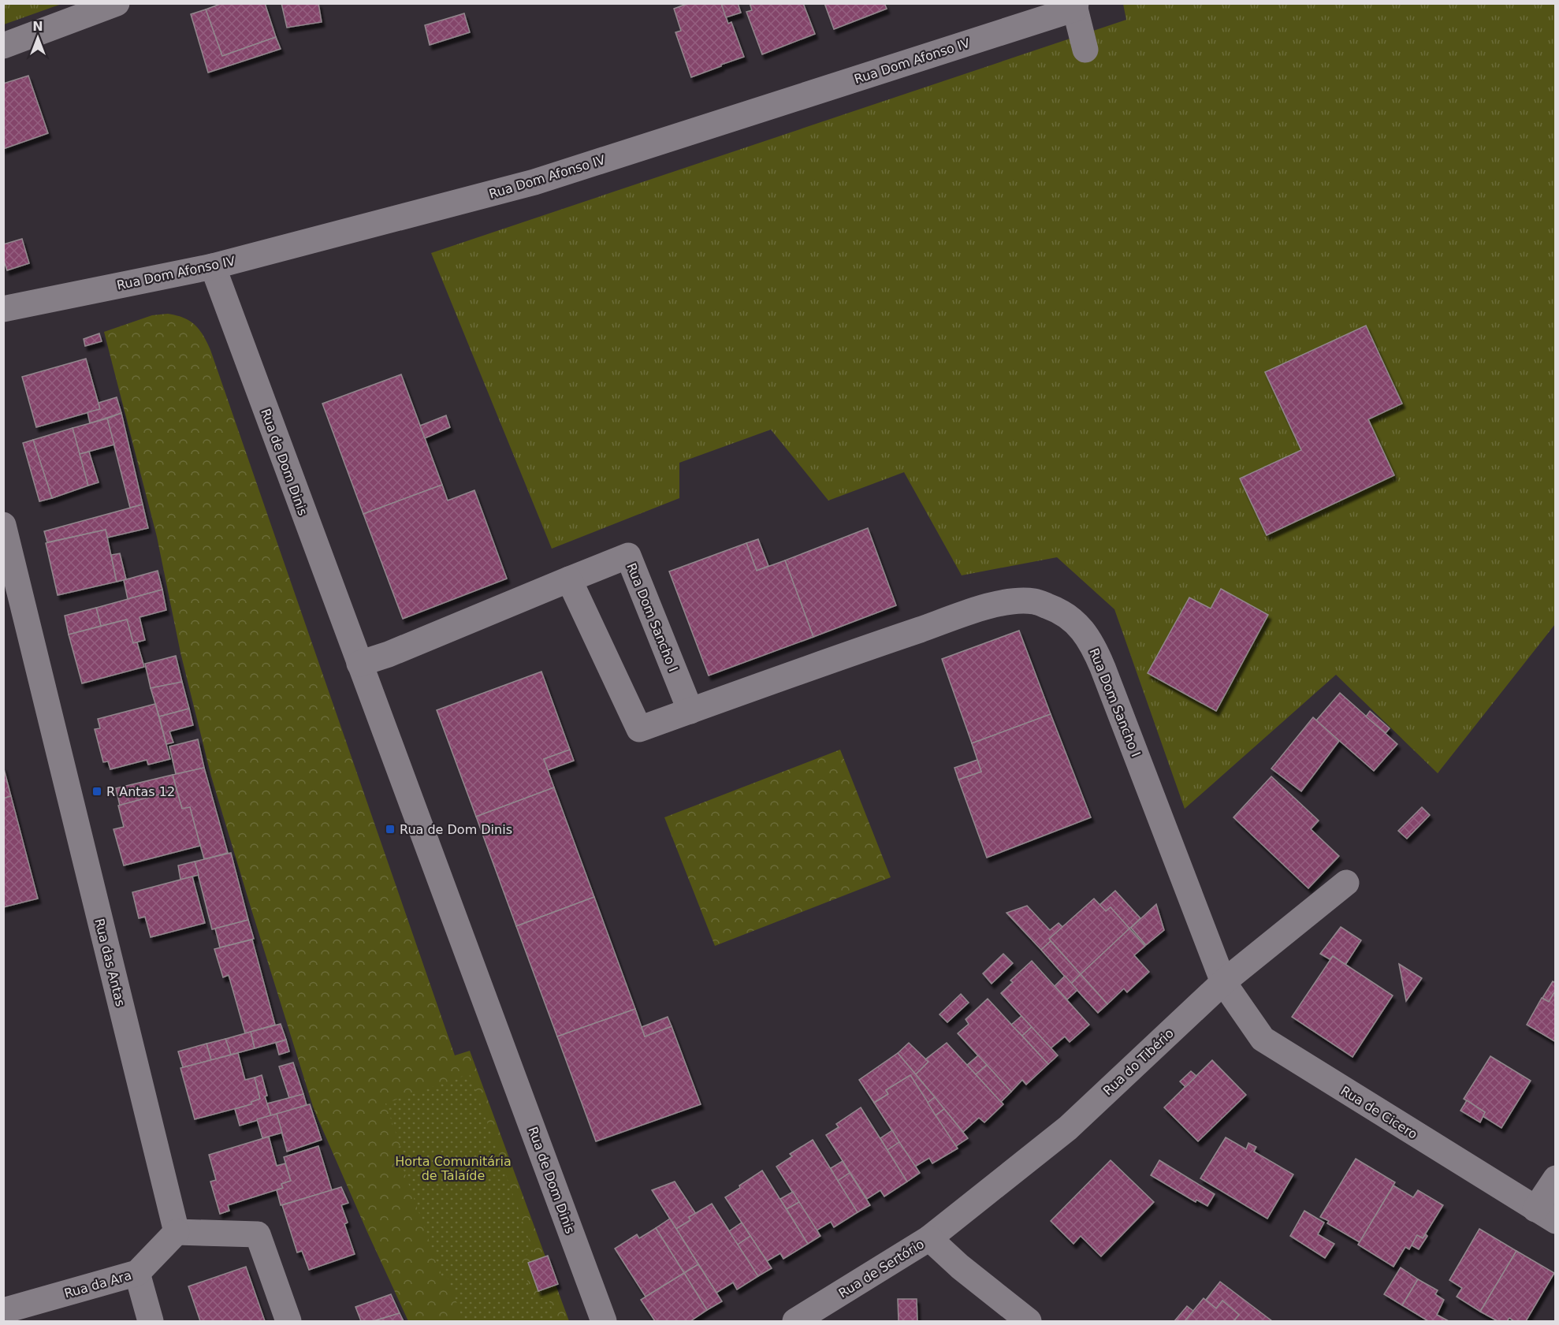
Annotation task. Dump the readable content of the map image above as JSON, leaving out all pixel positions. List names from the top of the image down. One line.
{"streets":{"street":["Rua Dom Afonso IV","Rua de Dom Dinis","Rua Dom Sancho I","Rua das Antas","Rua do Tibério","Rua de Cicero","Rua de Sertório","Rua da Ara"]},"crossings":[["Rua Dom Afonso IV","Rua de Dom Dinis"],["Rua de Dom Dinis","Rua Dom Sancho I"],["Rua Dom Sancho I","Rua do Tibério"],["Rua Dom Sancho I","Rua de Cicero"],["Rua das Antas","Rua da Ara"],["Rua do Tibério","Rua de Cicero"],["Rua do Tibério","Rua de Sertório"]],"parks":["Horta Comunitária de Talaíde"],"places":{"transit":["R Antas 12","Rua de Dom Dinis"]},"north":"top"}
